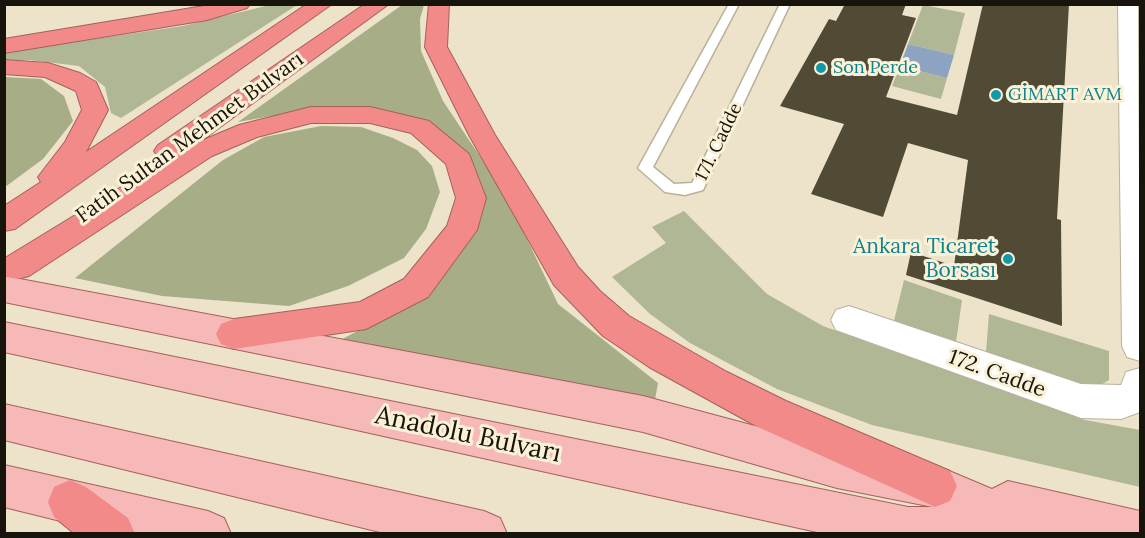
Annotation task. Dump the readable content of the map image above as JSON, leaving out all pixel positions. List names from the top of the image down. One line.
{"streets":{"highway":["Fatih Sultan Mehmet Bulvarı"],"main road":["Anadolu Bulvarı"],"street":["172. Cadde"],"lane":["171. Cadde"]},"places":["Son Perde","GİMART AVM","Ankara Ticaret Borsası"]}
